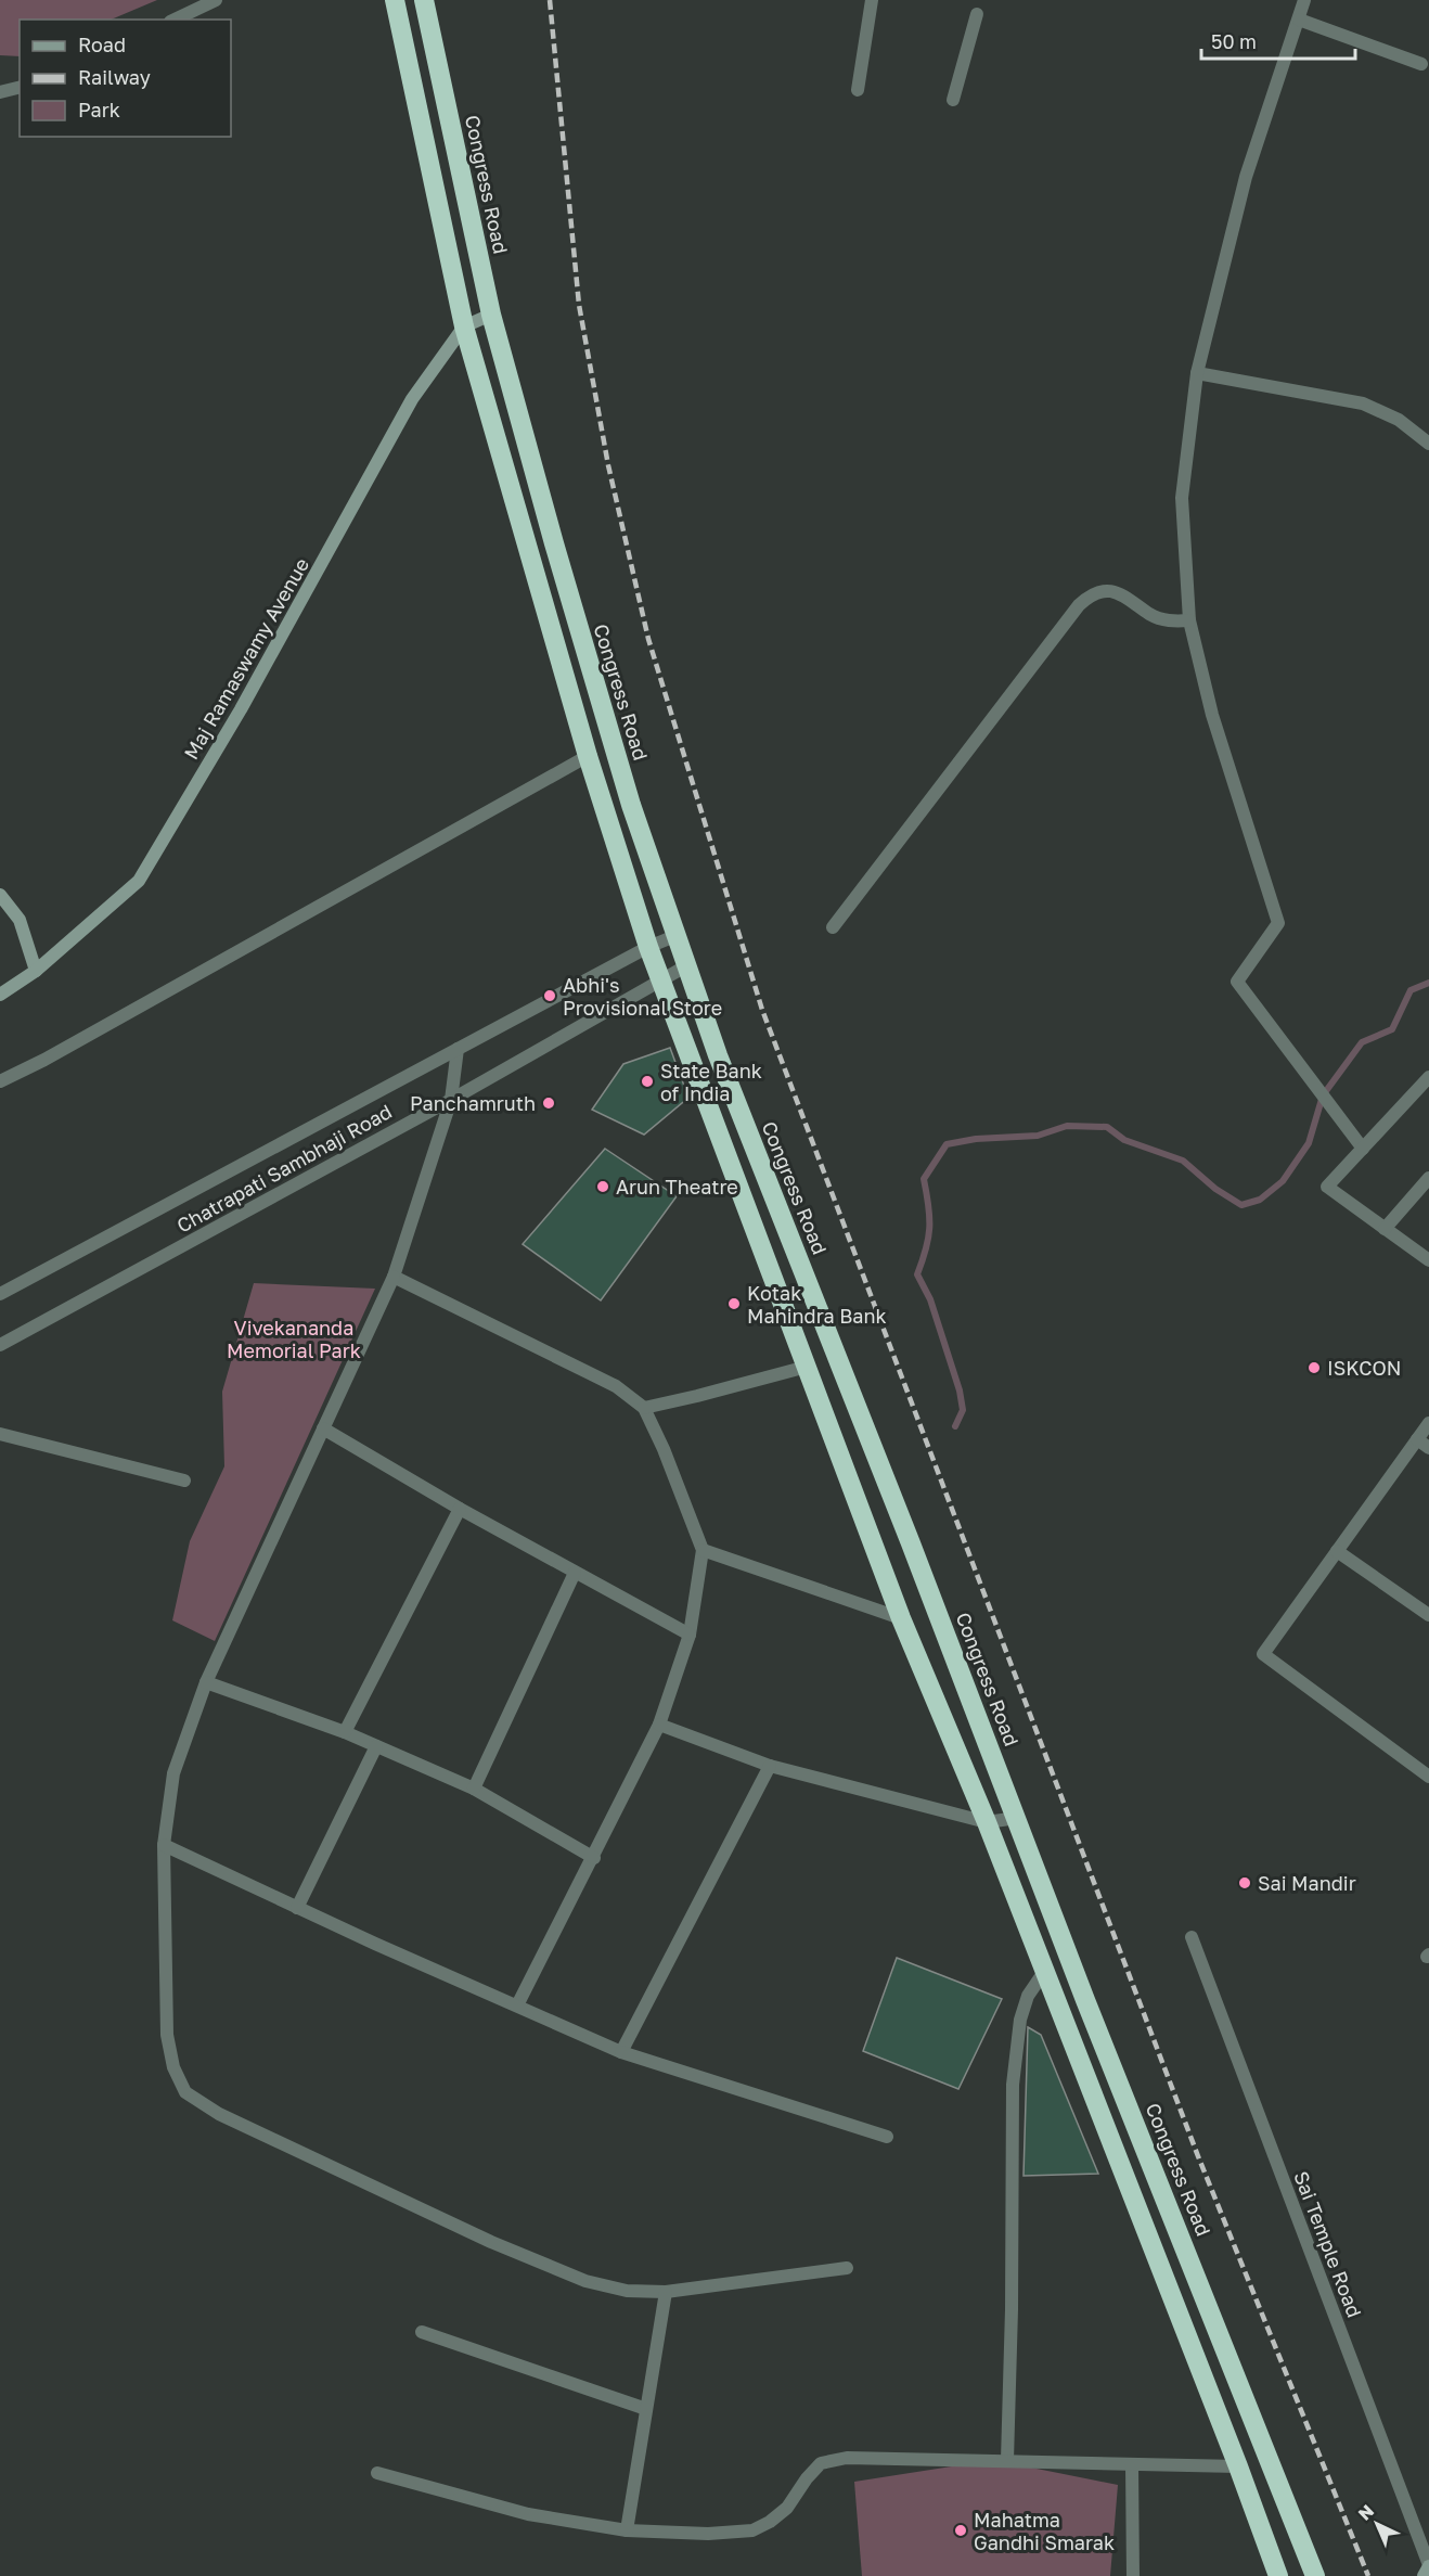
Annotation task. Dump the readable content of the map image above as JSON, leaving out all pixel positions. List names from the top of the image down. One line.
{"streets":{"highway":["Congress Road"],"street":["Maj Ramaswamy Avenue","Chatrapati Sambhaji Road","Sai Temple Road"]},"crossings":[["Congress Road","Chatrapati Sambhaji Road"]],"parks":["Vivekananda Memorial Park"],"places":["Abhi's Provisional Store","State Bank of India","Panchamruth","Arun Theatre","Kotak Mahindra Bank","ISKCON","Sai Mandir","Mahatma Gandhi Smarak"],"legend":["Road","Railway","Park"],"scale_bar":"50 m","north":"top left"}
